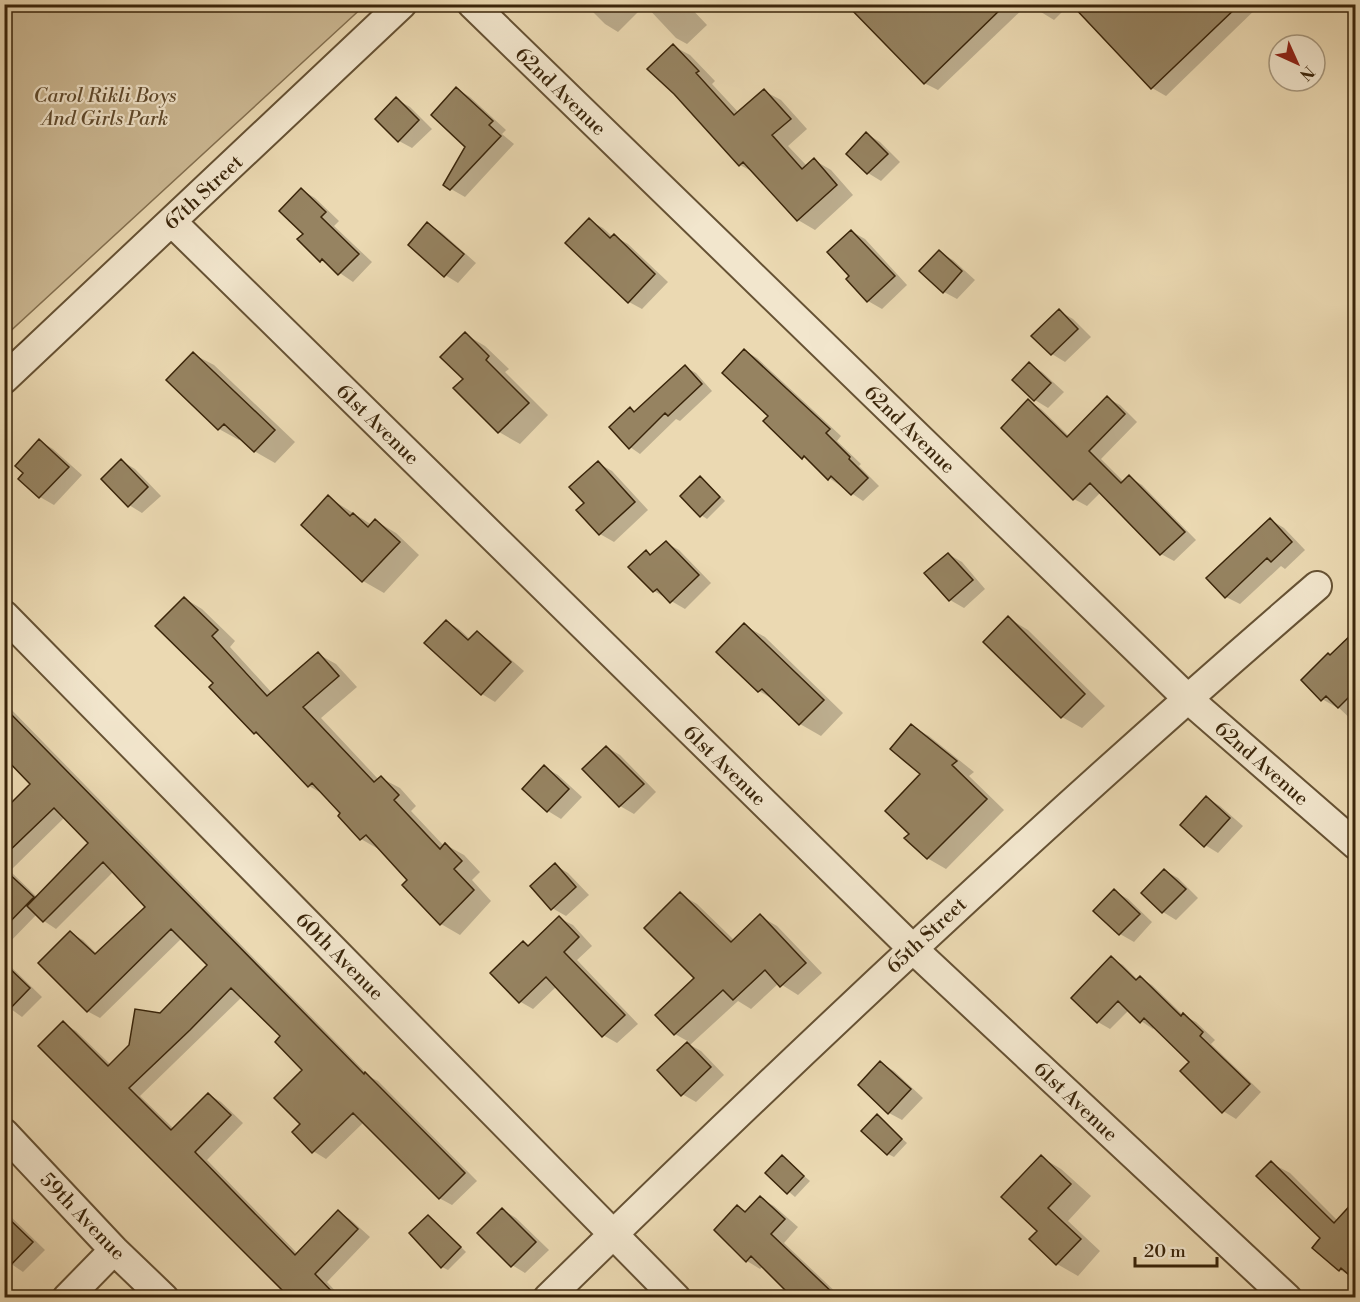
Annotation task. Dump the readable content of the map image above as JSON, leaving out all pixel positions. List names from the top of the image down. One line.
{"streets":{"street":["62nd Avenue","67th Street","61st Avenue","65th Street","60th Avenue","59th Avenue"]},"crossings":[["62nd Avenue","65th Street"],["67th Street","61st Avenue"],["61st Avenue","65th Street"],["65th Street","60th Avenue"]],"parks":["Carol Rikli Boys And Girls Park"],"scale_bar":"20 m","north":"bottom right"}
